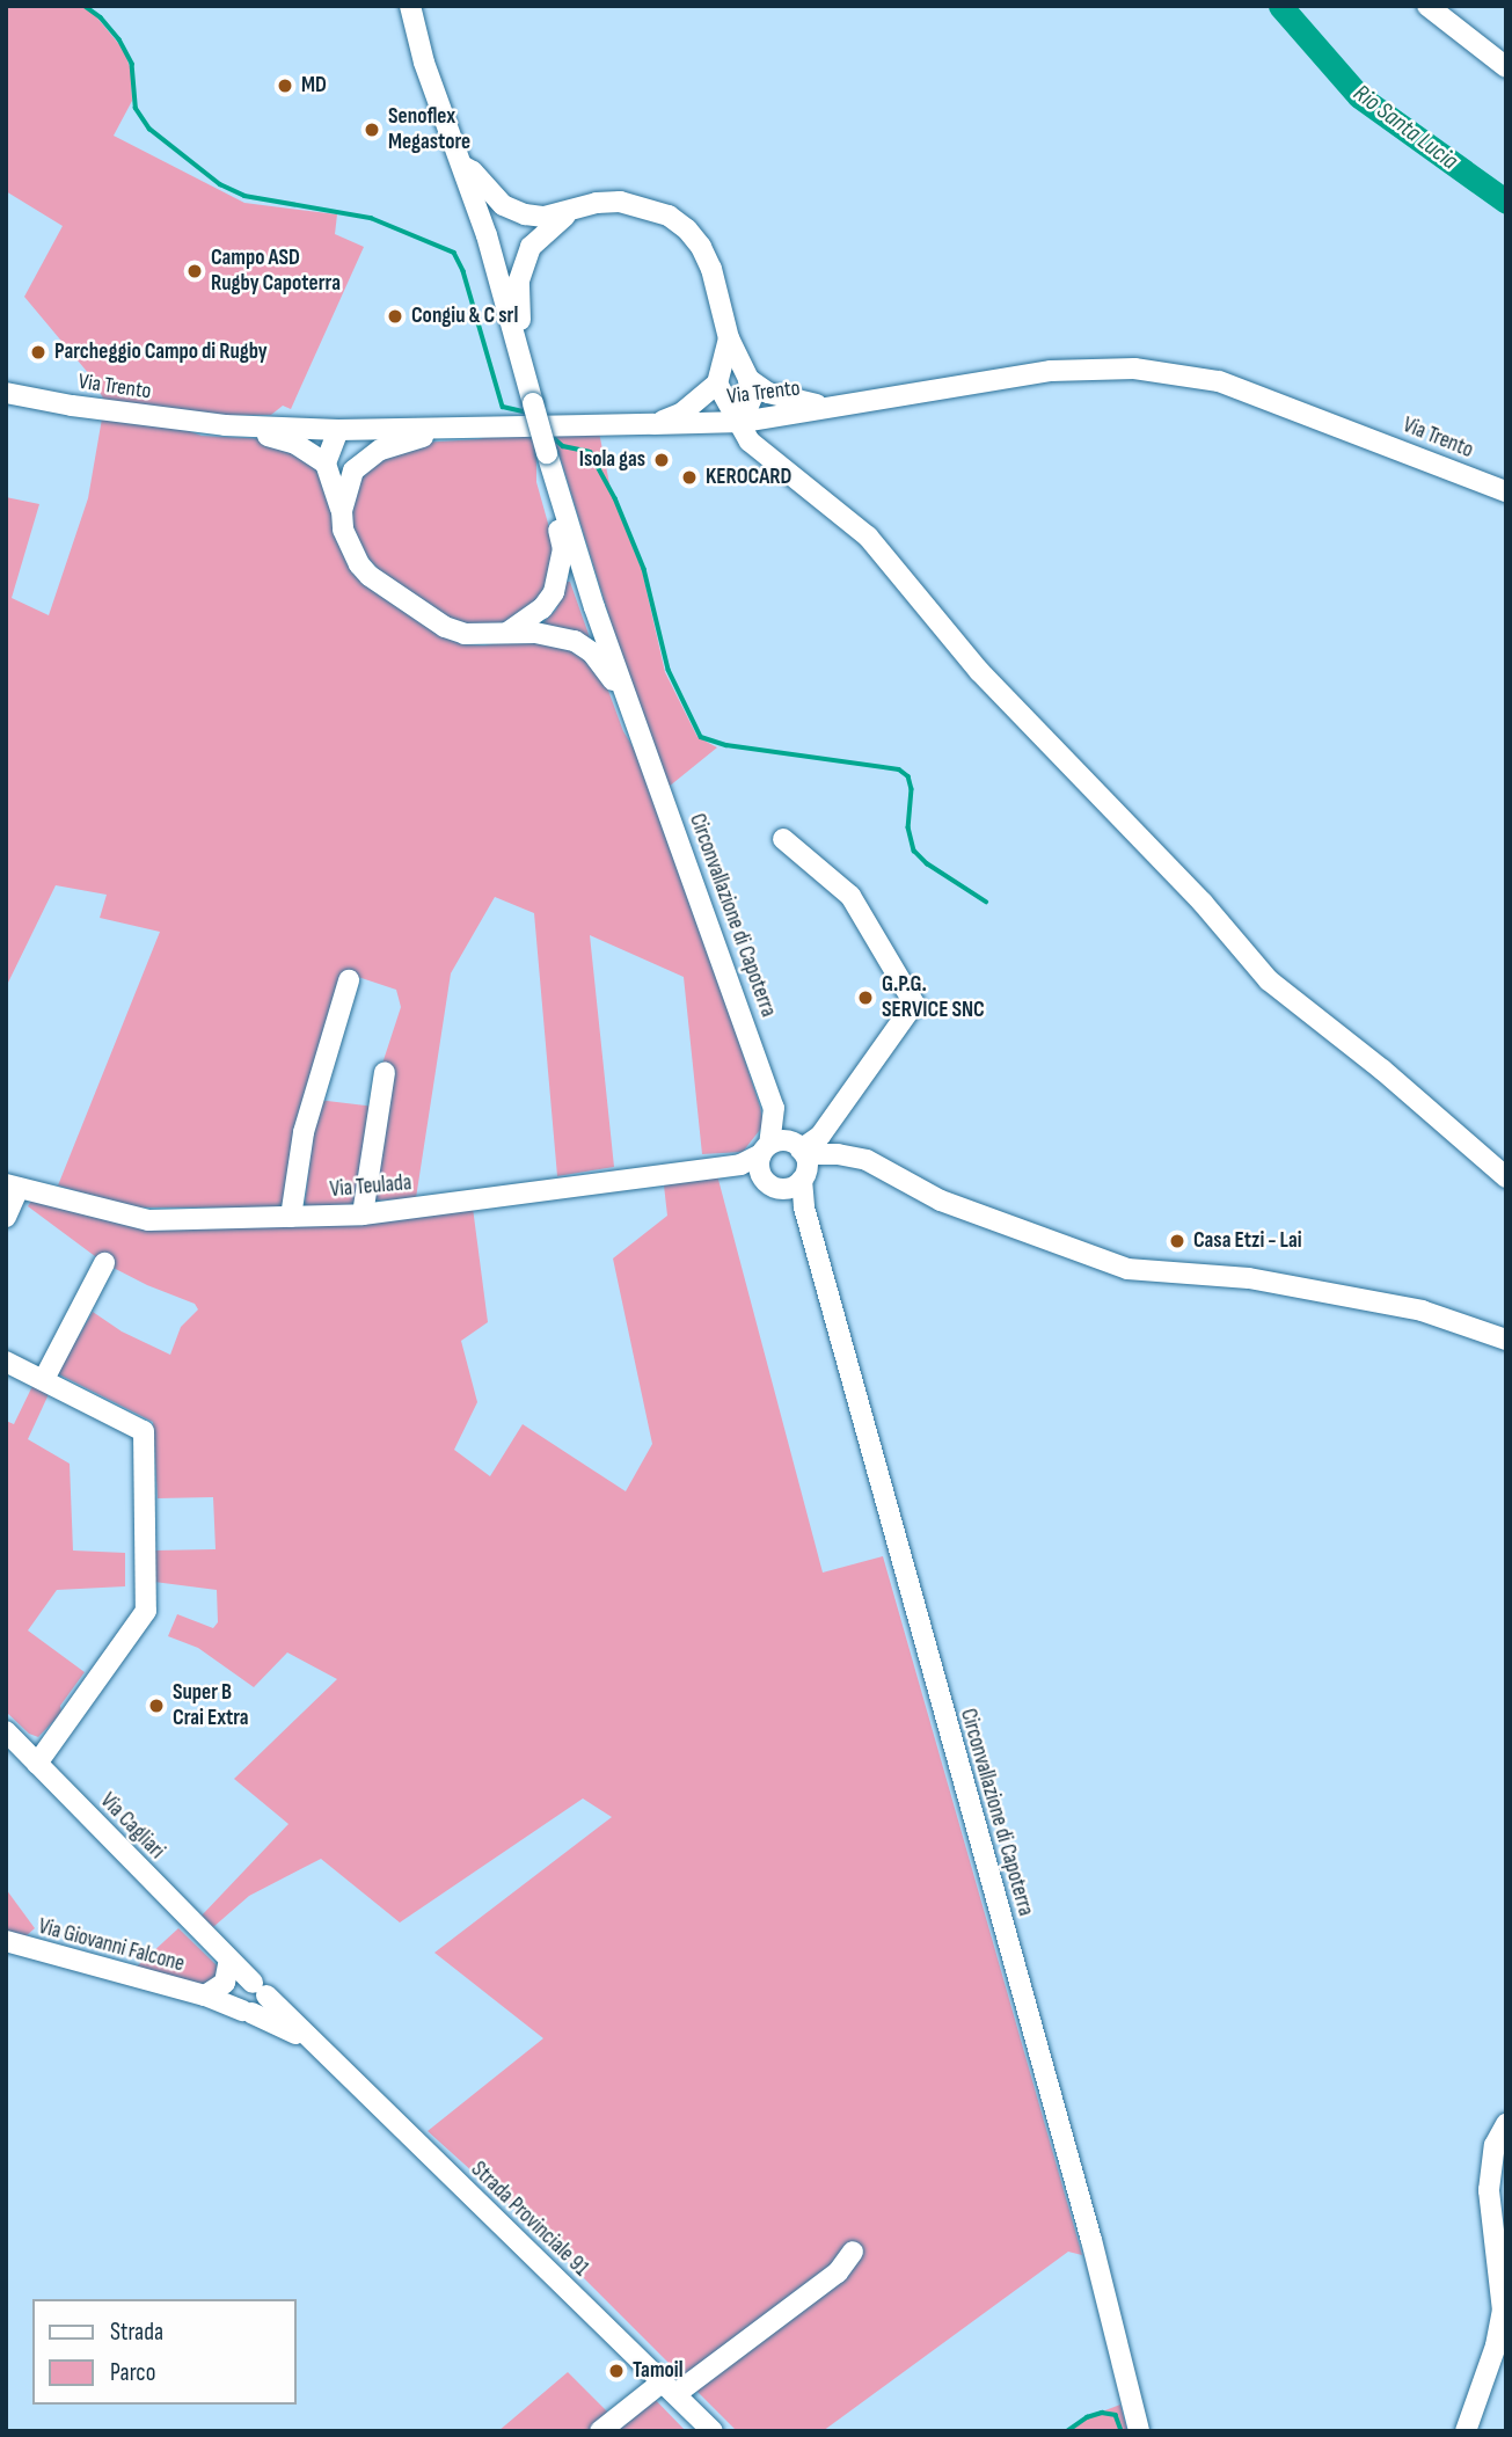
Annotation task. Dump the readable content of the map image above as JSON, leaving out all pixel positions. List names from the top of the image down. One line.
{"streets":{"street":["Via Trento","Circonvallazione di Capoterra","Via Teulada","Via Cagliari","Via Giovanni Falcone","Strada Provinciale 91"]},"crossings":[["Circonvallazione di Capoterra","Via Teulada"],["Via Cagliari","Via Giovanni Falcone"],["Via Cagliari","Strada Provinciale 91"],["Via Giovanni Falcone","Strada Provinciale 91"]],"water":["Rio Santa Lucia"],"places":["MD","Senoflex Megastore","Campo ASD Rugby Capoterra","Congiu & C srl","Parcheggio Campo di Rugby","Isola gas","KEROCARD","G.P.G. SERVICE SNC","Casa Etzi - Lai","Super B Crai Extra","Tamoil"],"legend":["Strada","Parco"]}
